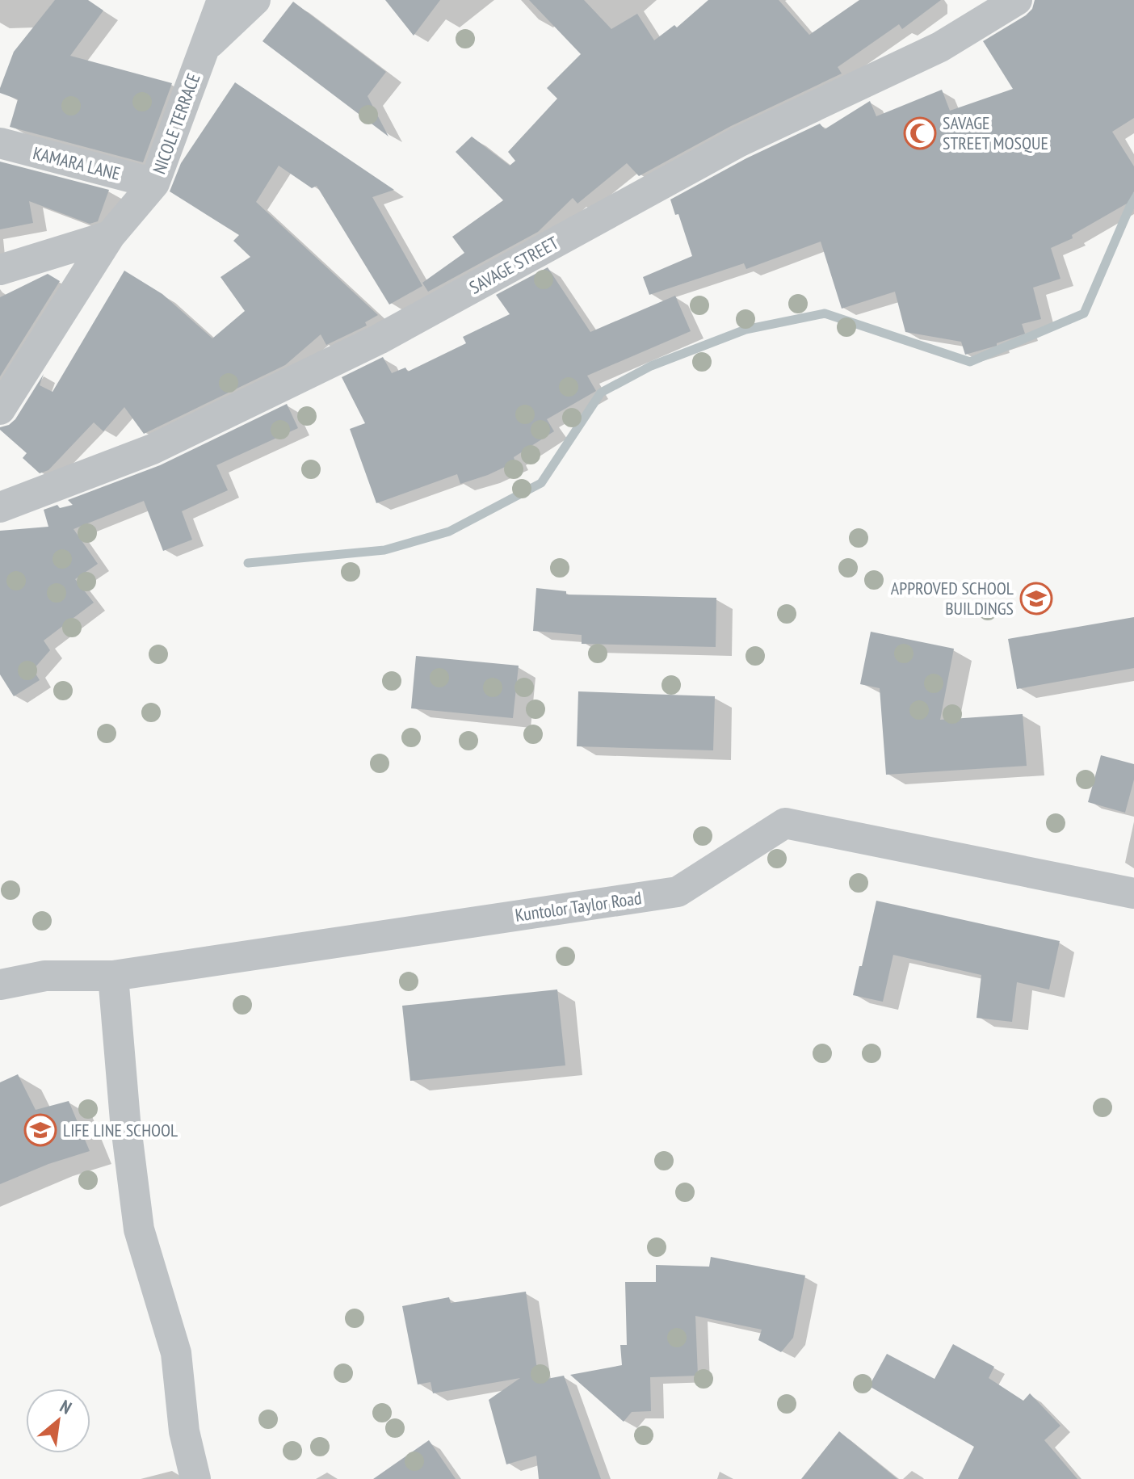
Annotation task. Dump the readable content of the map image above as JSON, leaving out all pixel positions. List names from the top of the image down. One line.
{"streets":{"street":["NICOLE TERRACE","KAMARA LANE","SAVAGE STREET","Kuntolor Taylor Road"]},"crossings":[["NICOLE TERRACE","KAMARA LANE"]],"places":{"mosque":["SAVAGE STREET MOSQUE"],"school or university":["APPROVED SCHOOL BUILDINGS","LIFE LINE SCHOOL"]},"north":"top right"}
